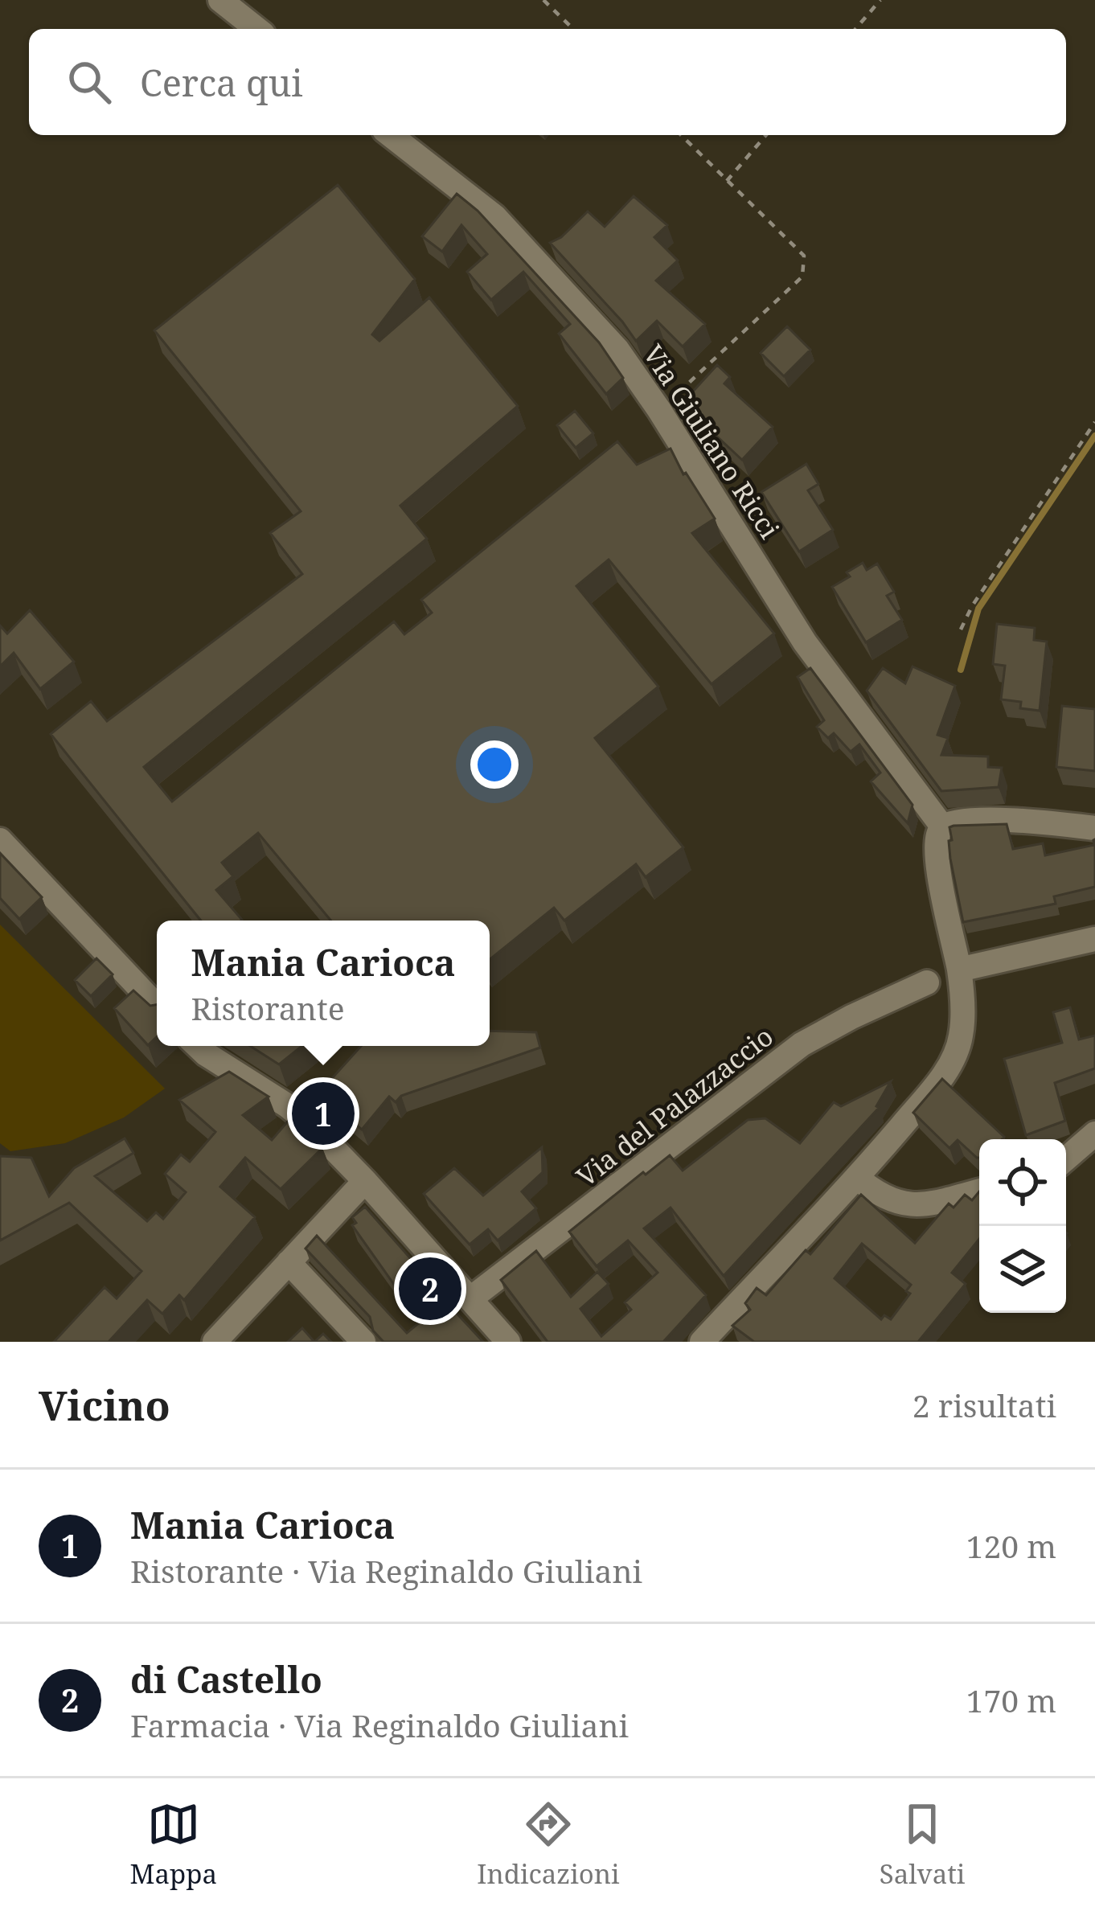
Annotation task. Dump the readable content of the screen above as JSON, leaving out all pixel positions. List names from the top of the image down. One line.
{"streets":{"street":["Via Giuliano Ricci","Via del Palazzaccio"]},"page":{"search":"Cerca qui","popup":["Mania Carioca","Ristorante"],"pins":["1","2"],"heading":["Vicino","2 risultati"],"list":[{"mark":"1","name":"Mania Carioca","note":"Ristorante · Via Reginaldo Giuliani","value":"120 m"},{"mark":"2","name":"di Castello","note":"Farmacia · Via Reginaldo Giuliani","value":"170 m"}],"nav":["Mappa","Indicazioni","Salvati"]}}
